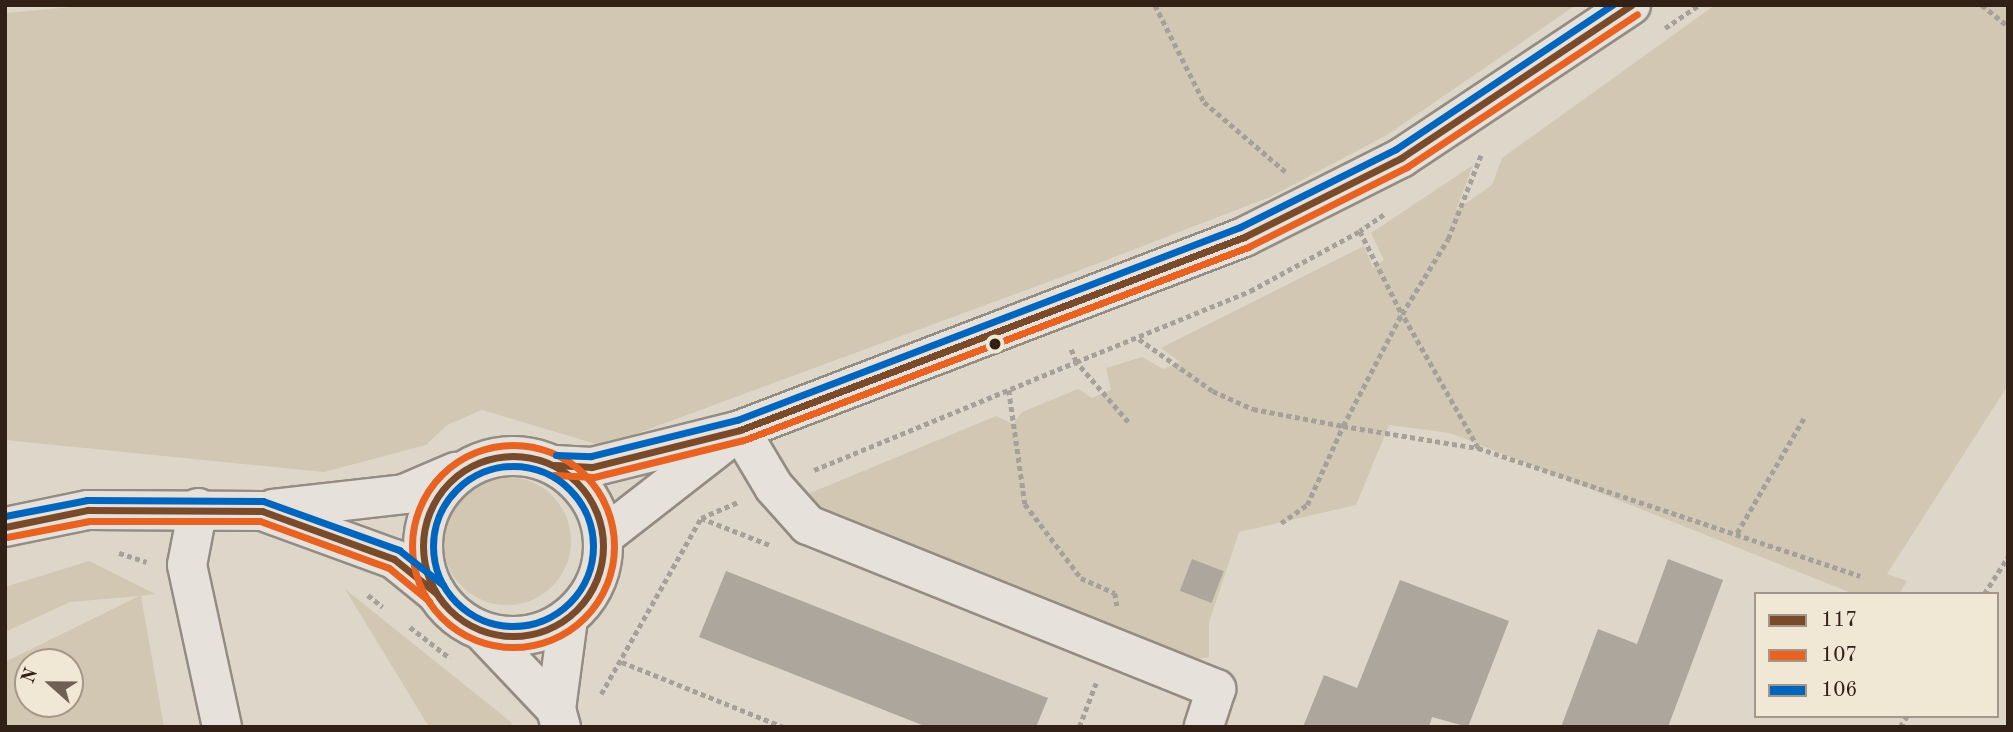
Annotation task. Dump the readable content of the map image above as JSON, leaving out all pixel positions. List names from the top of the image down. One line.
{"lines":["transit line 117","transit line 106","transit line 107"],"legend":["117","107","106"],"north":"left"}
